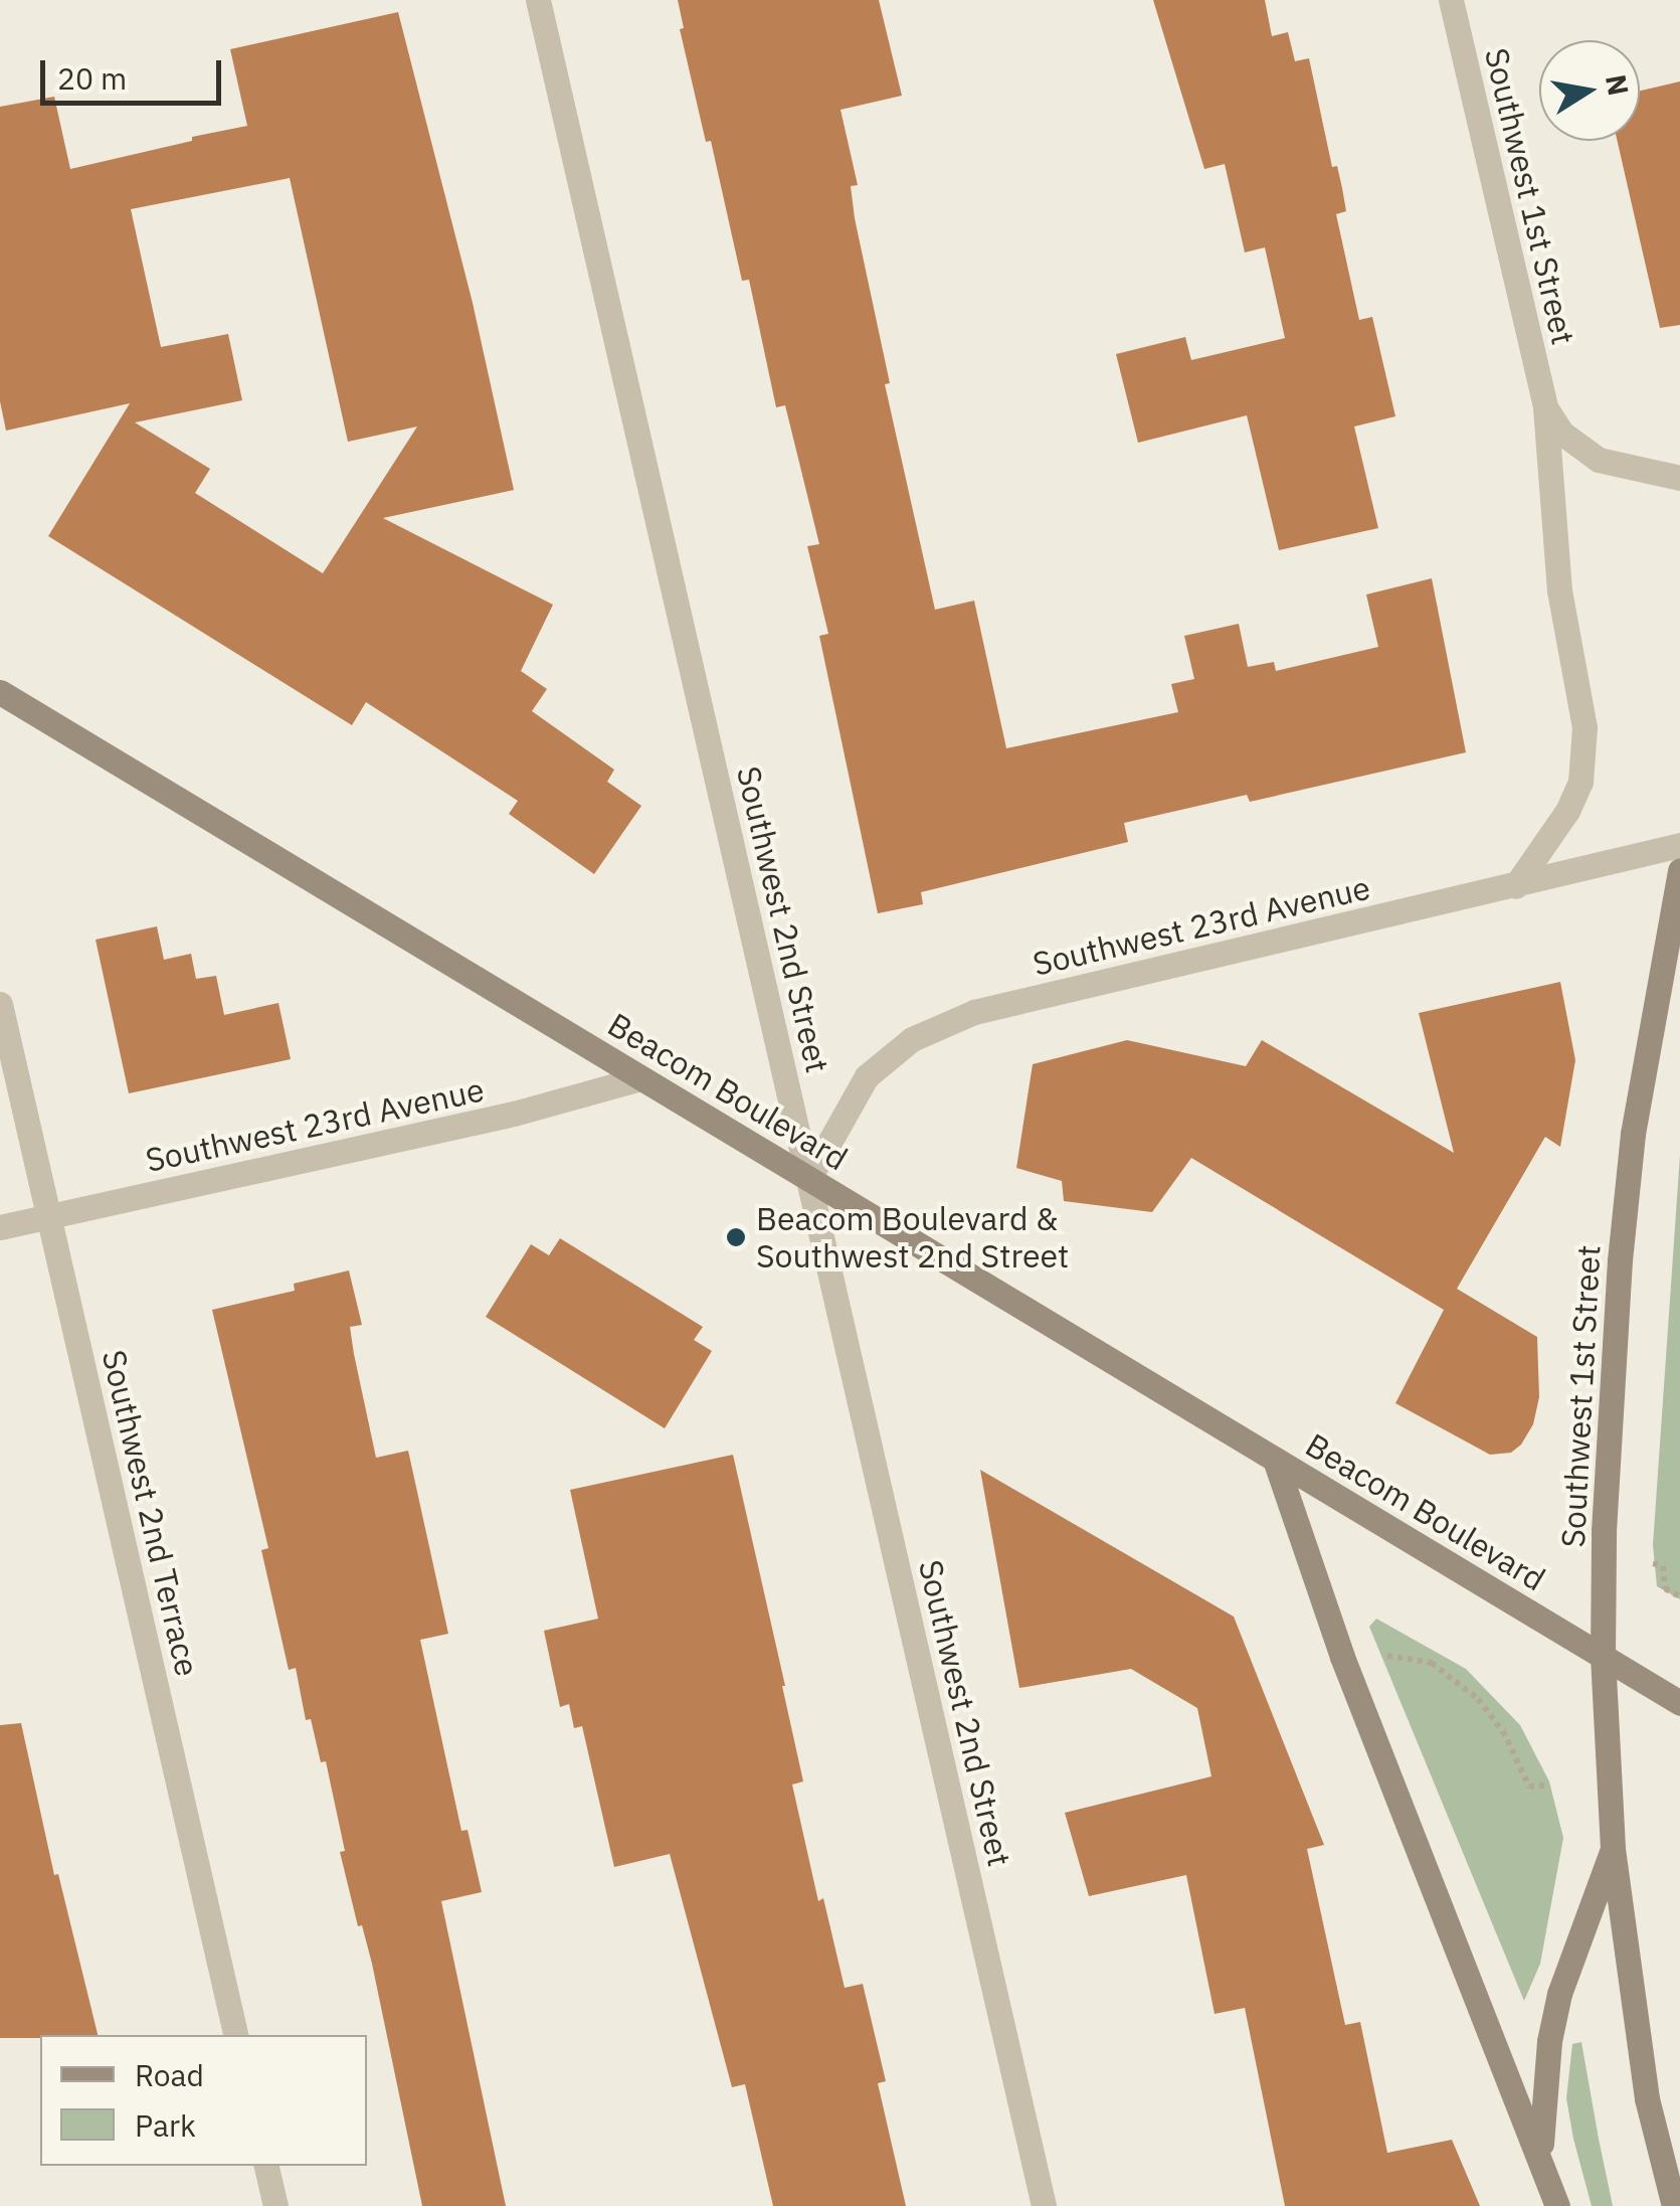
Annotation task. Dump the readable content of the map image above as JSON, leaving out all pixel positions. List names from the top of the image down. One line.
{"streets":{"main road":["Southwest 1st Street","Beacom Boulevard"],"street":["Southwest 2nd Street","Southwest 23rd Avenue","Southwest 2nd Terrace"]},"crossings":[["Southwest 1st Street","Southwest 23rd Avenue"],["Southwest 1st Street","Beacom Boulevard"],["Southwest 2nd Street","Southwest 23rd Avenue"],["Southwest 2nd Street","Beacom Boulevard"],["Southwest 23rd Avenue","Beacom Boulevard"],["Southwest 23rd Avenue","Southwest 2nd Terrace"]],"places":["Beacom Boulevard & Southwest 2nd Street"],"legend":["Road","Park"],"scale_bar":"20 m","north":"right"}
